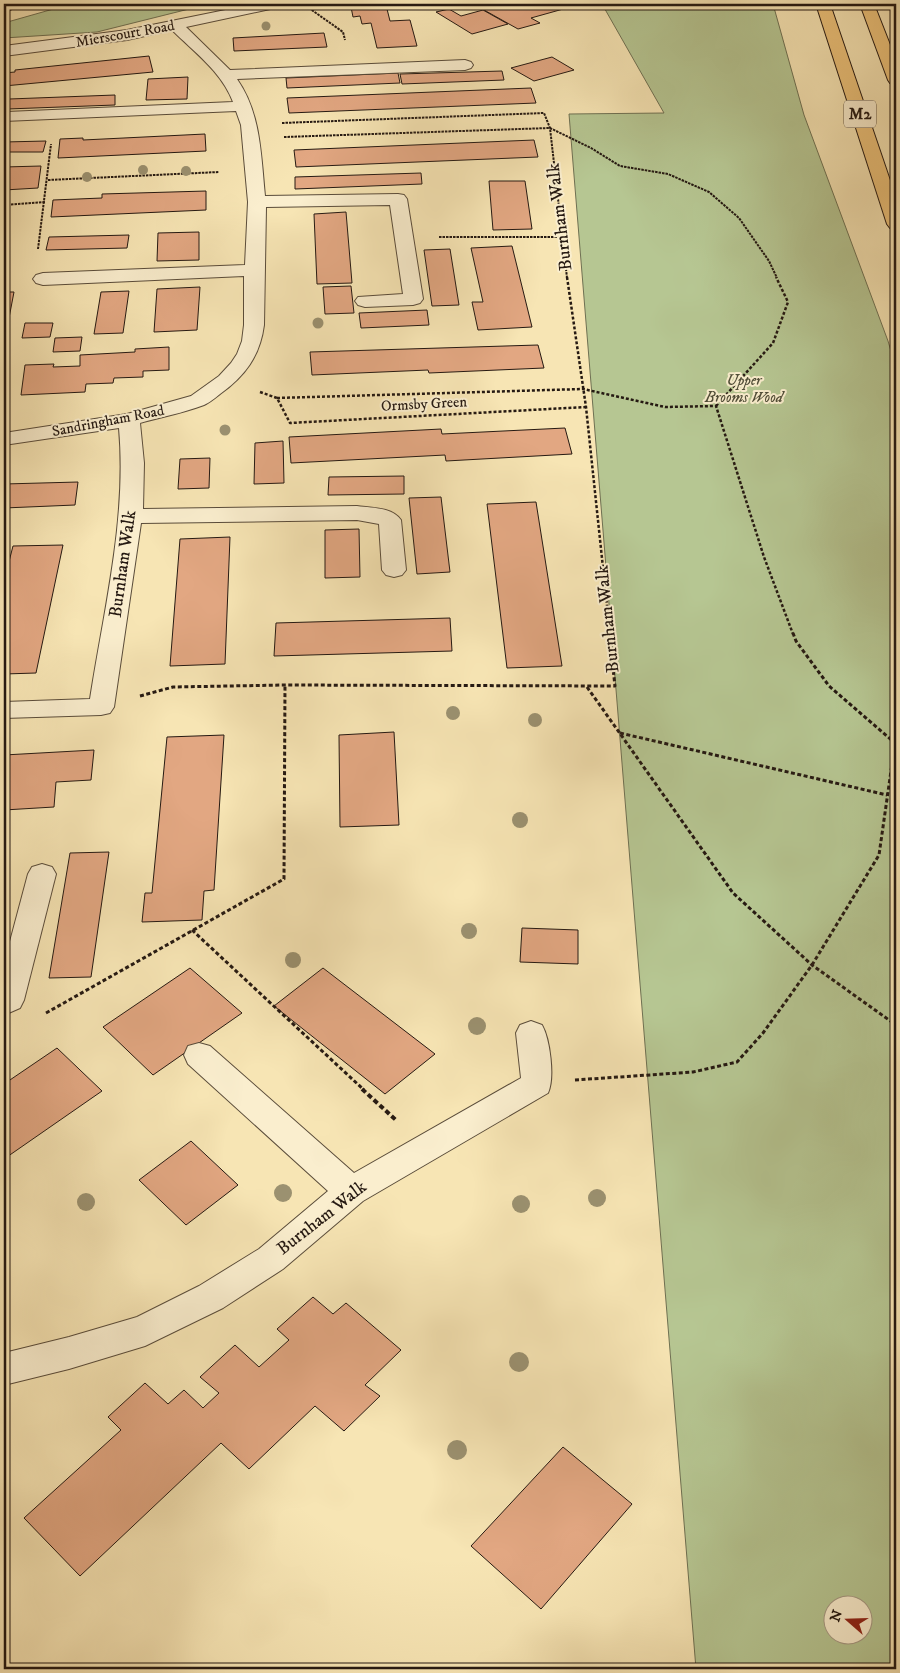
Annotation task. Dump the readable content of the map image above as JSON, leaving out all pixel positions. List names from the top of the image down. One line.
{"streets":{"highway":["M2"],"street":["Mierscourt Road","Burnham Walk","Sandringham Road"],"path":["Ormsby Green"]},"crossings":[["Mierscourt Road","Sandringham Road"],["Burnham Walk","Ormsby Green"],["Burnham Walk","Sandringham Road"],["Ormsby Green","Sandringham Road"]],"parks":["Upper Brooms Wood"],"north":"left"}
